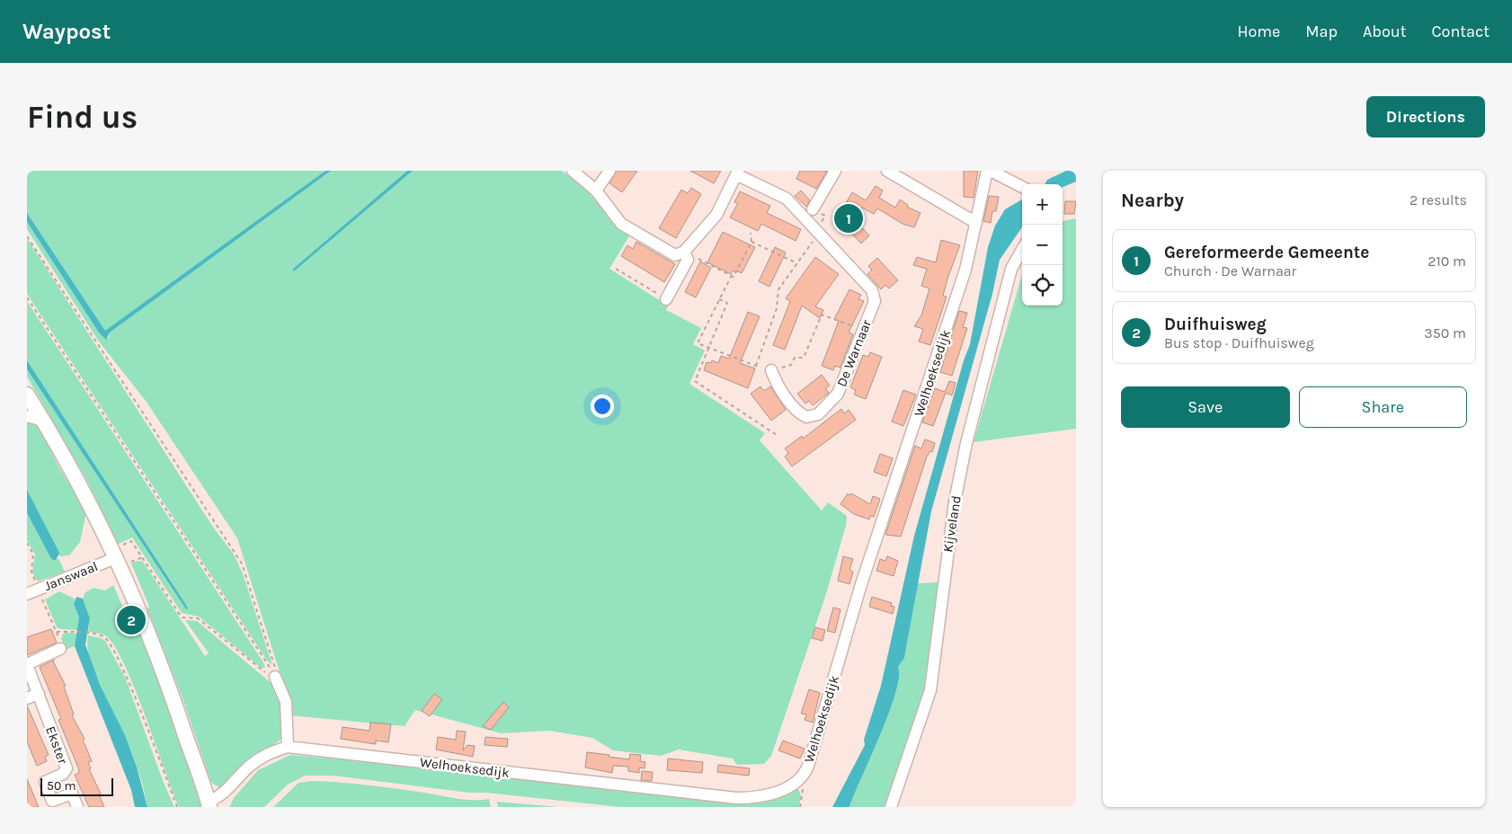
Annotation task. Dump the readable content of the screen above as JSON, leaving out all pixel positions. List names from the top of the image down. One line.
{"streets":{"street":["De Warnaar","Welhoeksedijk","Kijveland","Janswaal","Ekster"]},"scale_bar":"50 m","page":{"header":"Waypost","nav":["Home","Map","About","Contact"],"buttons":["Directions",["Save","Share"]],"title":"Find us","heading":["Nearby","2 results"],"map_buttons":["+","−"],"pins":["1","2"],"list":[{"mark":"1","name":"Gereformeerde Gemeente","note":"Church · De Warnaar","value":"210 m"},{"mark":"2","name":"Duifhuisweg","note":"Bus stop · Duifhuisweg","value":"350 m"}],"scale":"50 m"}}
